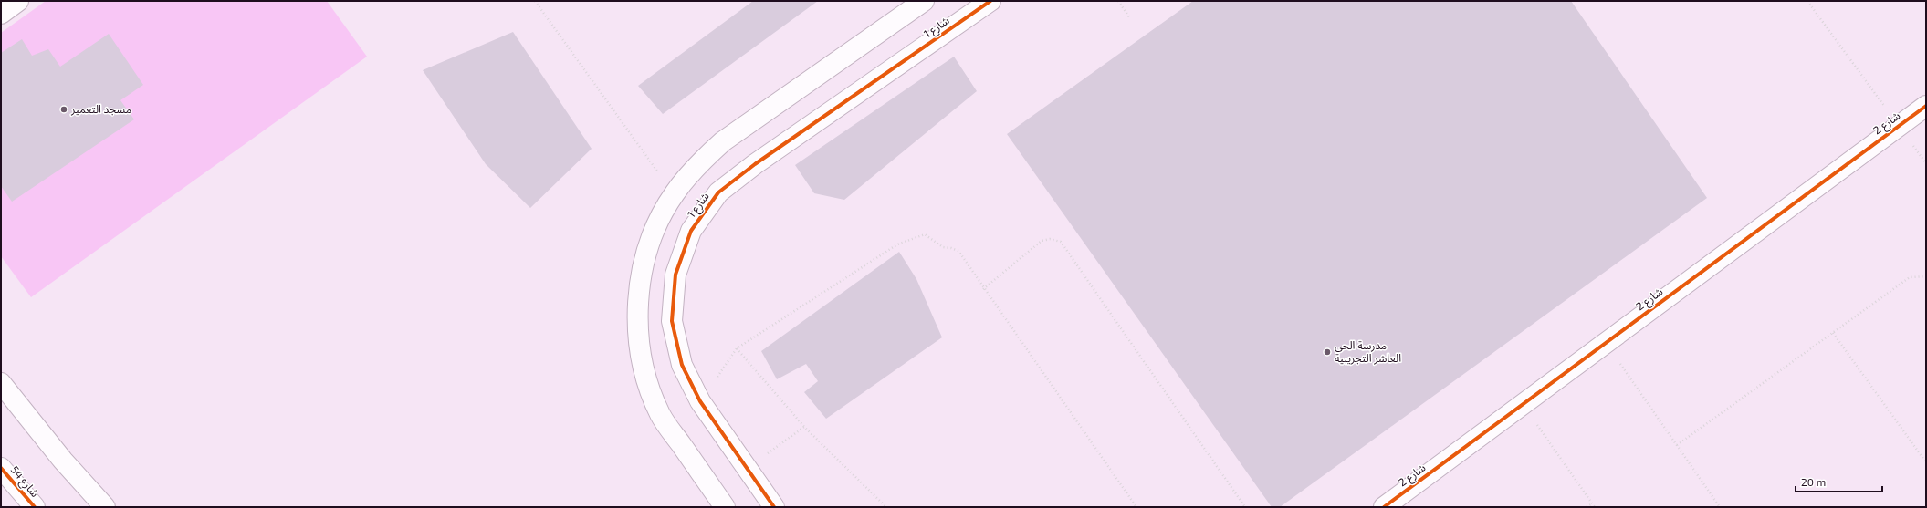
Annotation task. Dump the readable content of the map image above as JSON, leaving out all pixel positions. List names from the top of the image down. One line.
{"streets":{"street":["شارع 1","شارع 2","شارع 54"]},"places":["مسجد التعمير","مدرسة الحى العاشر التجريبية"],"scale_bar":"20 m"}
